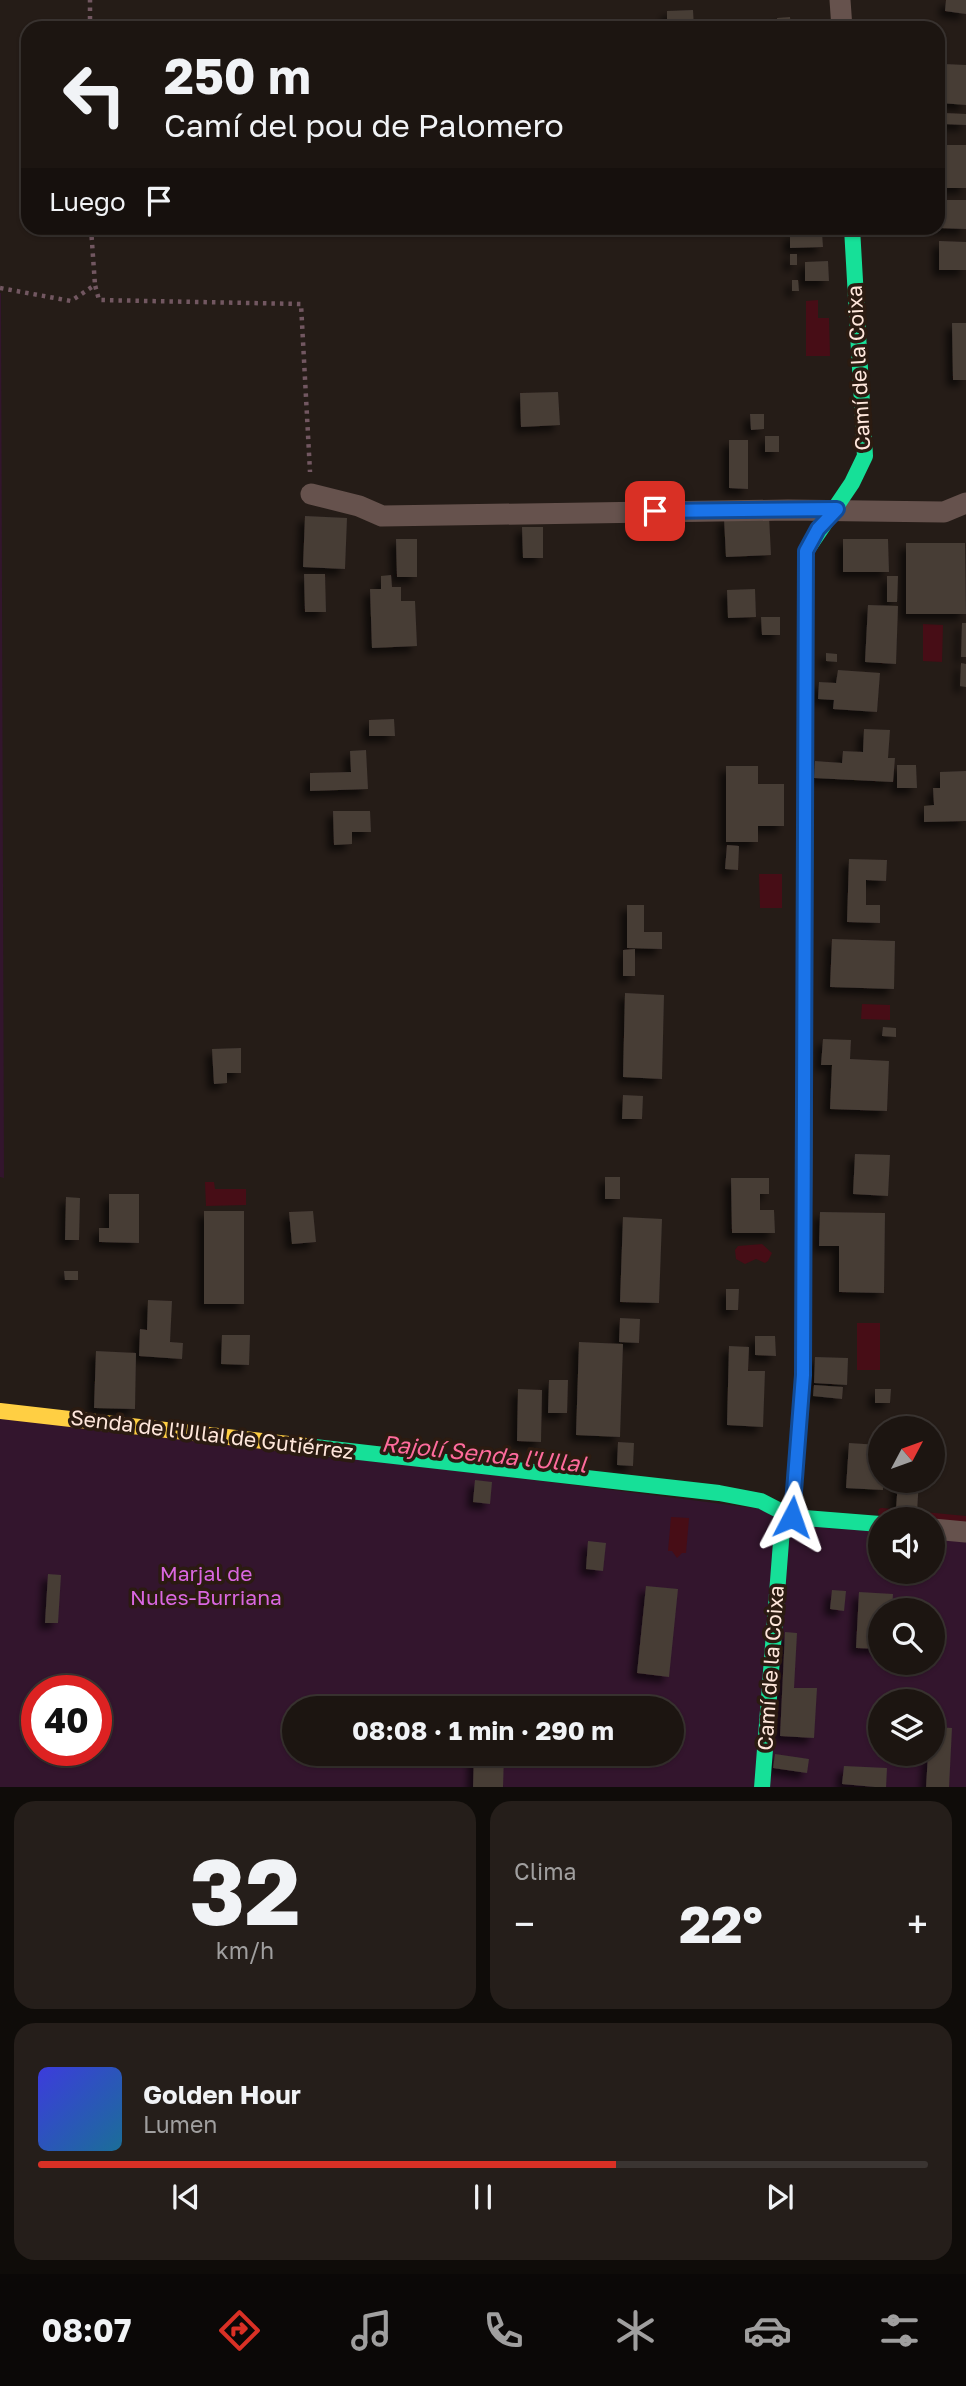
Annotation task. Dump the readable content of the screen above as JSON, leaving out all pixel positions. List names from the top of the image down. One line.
{"streets":{"street":["Camí de la Coixa","Senda de l'Ullal de Gutiérrez"]},"crossings":[["Camí de la Coixa","Senda de l'Ullal de Gutiérrez"]],"water":["Rajolí Senda l'Ullal"],"parks":["Marjal de Nules-Burriana"],"north":"top right","page":{"turn":["250 m","Camí del pou de Palomero"],"then":"Luego","limit":"40","trip":"08:08 · 1 min · 290 m","tile":[["32","km/h"],"Clima"],"heat":["−","22°","+"],"song":["Golden Hour","Lumen"],"tabs":"08:07"}}
